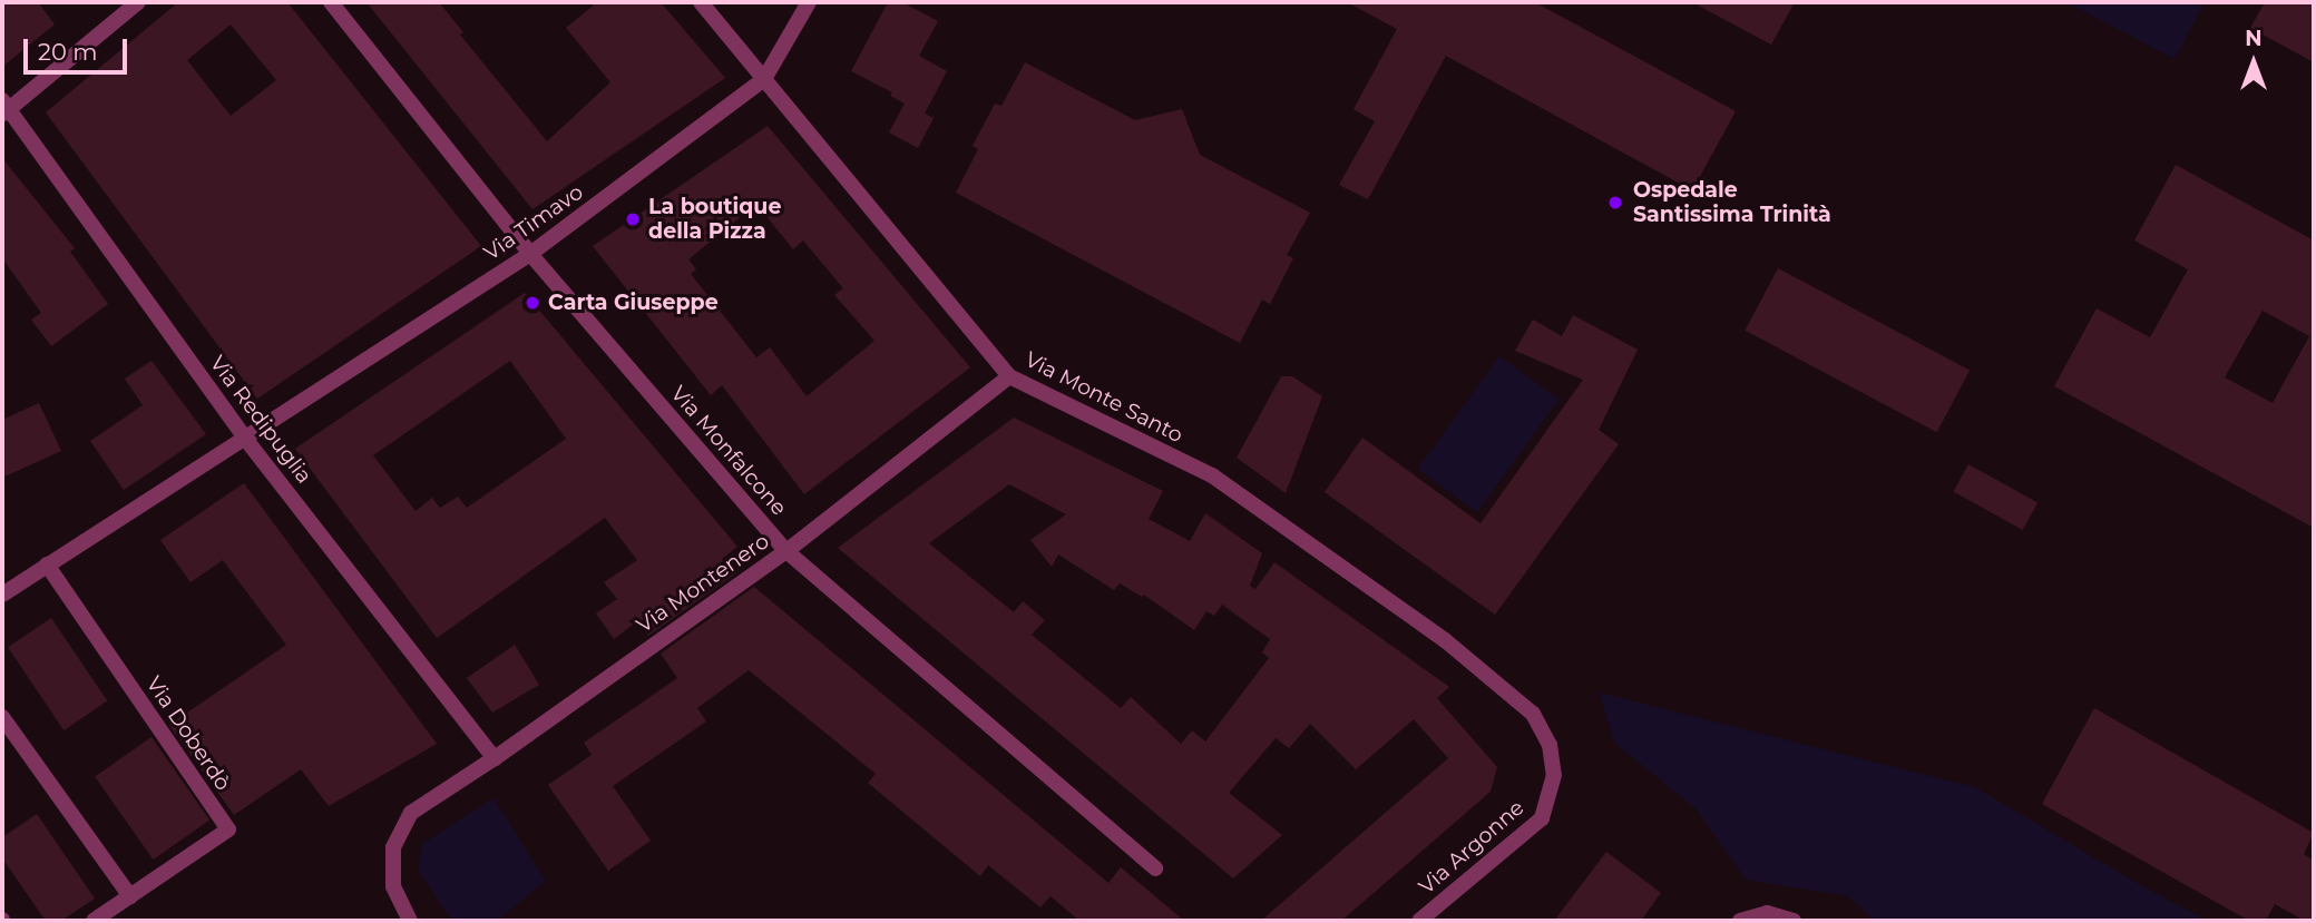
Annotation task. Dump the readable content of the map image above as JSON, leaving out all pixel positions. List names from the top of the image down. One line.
{"streets":{"street":["Via Timavo","Via Monte Santo","Via Redipuglia","Via Monfalcone","Via Montenero","Via Doberdò","Via Argonne"]},"crossings":[["Via Timavo","Via Monte Santo"],["Via Timavo","Via Redipuglia"],["Via Timavo","Via Monfalcone"],["Via Monte Santo","Via Montenero"],["Via Monte Santo","Via Argonne"],["Via Redipuglia","Via Montenero"],["Via Monfalcone","Via Montenero"]],"places":["Ospedale Santissima Trinità","La boutique della Pizza","Carta Giuseppe"],"scale_bar":"20 m","north":"top"}
